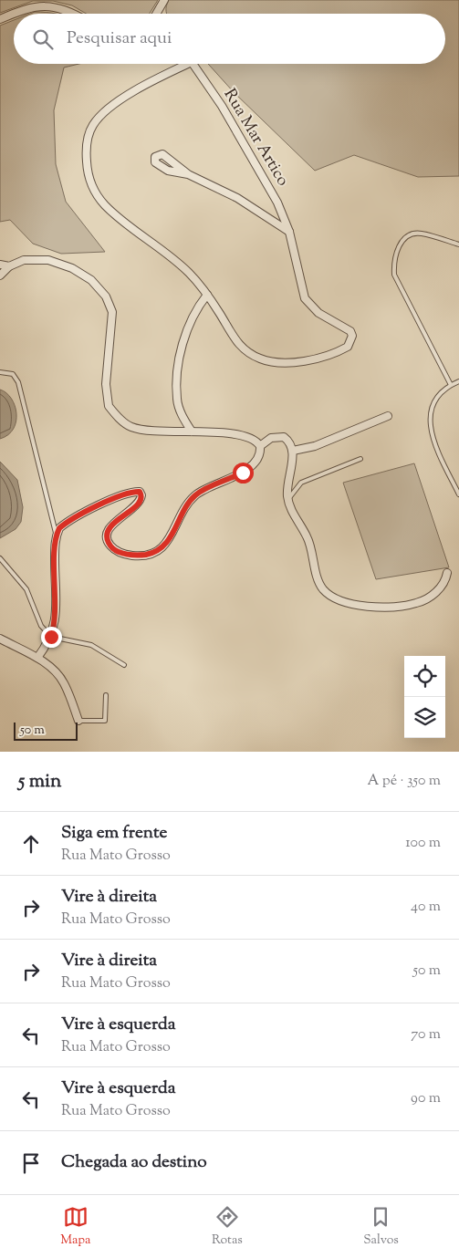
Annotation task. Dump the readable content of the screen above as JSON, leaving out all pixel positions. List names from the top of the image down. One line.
{"streets":{"street":["Rua Mar Artico"]},"scale_bar":"50 m","page":{"search":"Pesquisar aqui","scale":"50 m","heading":["5 min","A pé · 350 m"],"list":[["Siga em frente","Rua Mato Grosso","100 m"],["Vire à direita","Rua Mato Grosso","40 m"],["Vire à direita","Rua Mato Grosso","50 m"],["Vire à esquerda","Rua Mato Grosso","70 m"],["Vire à esquerda","Rua Mato Grosso","90 m"],"Chegada ao destino"],"nav":["Mapa","Rotas","Salvos"]}}
